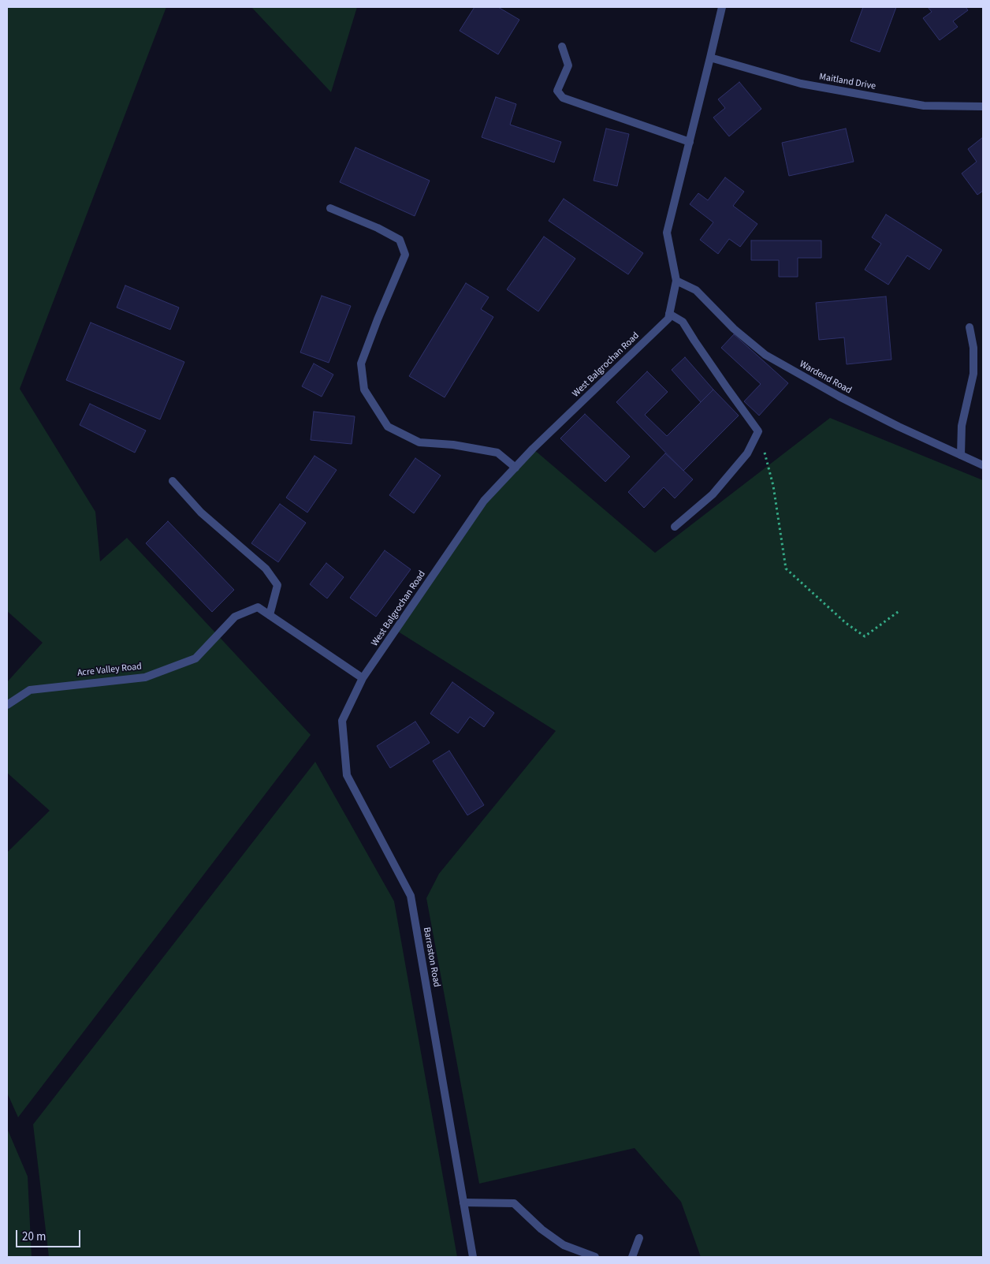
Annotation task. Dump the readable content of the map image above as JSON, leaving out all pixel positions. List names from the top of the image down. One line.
{"streets":{"street":["Maitland Drive","West Balgrochan Road","Wardend Road","Acre Valley Road","Barraston Road"]},"crossings":[["Maitland Drive","West Balgrochan Road"],["West Balgrochan Road","Wardend Road"],["West Balgrochan Road","Acre Valley Road"],["West Balgrochan Road","Barraston Road"],["Acre Valley Road","Barraston Road"]],"scale_bar":"20 m"}
